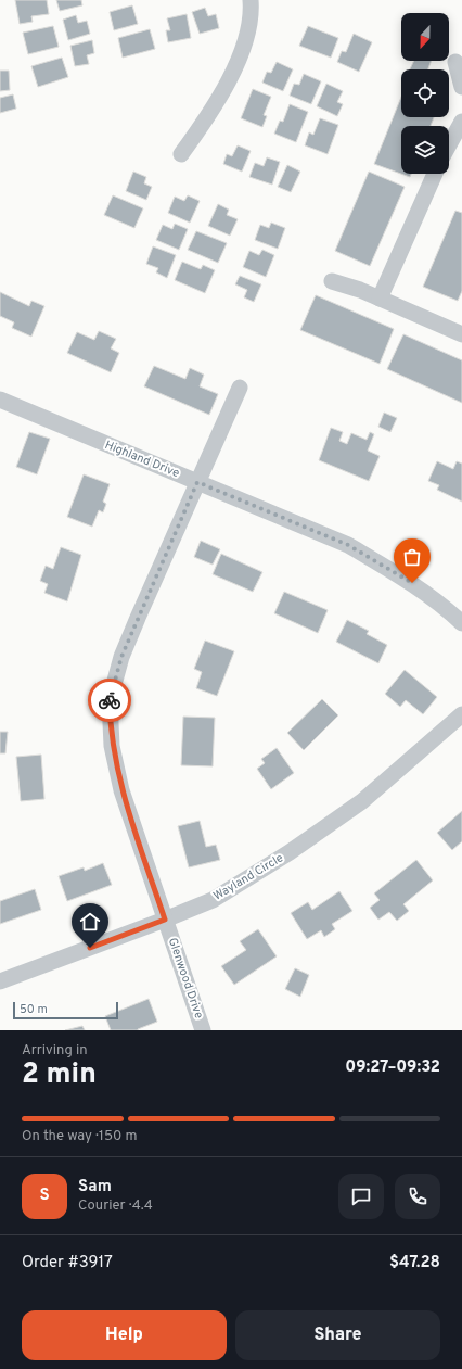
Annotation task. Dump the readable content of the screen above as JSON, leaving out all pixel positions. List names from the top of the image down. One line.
{"streets":{"street":["Highland Drive","Wayland Circle","Glenwood Drive"]},"crossings":[["Highland Drive","Glenwood Drive"],["Wayland Circle","Glenwood Drive"]],"scale_bar":"50 m","north":"bottom","page":{"scale":"50 m","heading":["2 min","Arriving in","09:27–09:32"],"panel":["Sam","Courier · 4.4","Order #3917","$47.28"],"bar":"On the way · 150 m","round":"S","buttons":["Help","Share"]}}
